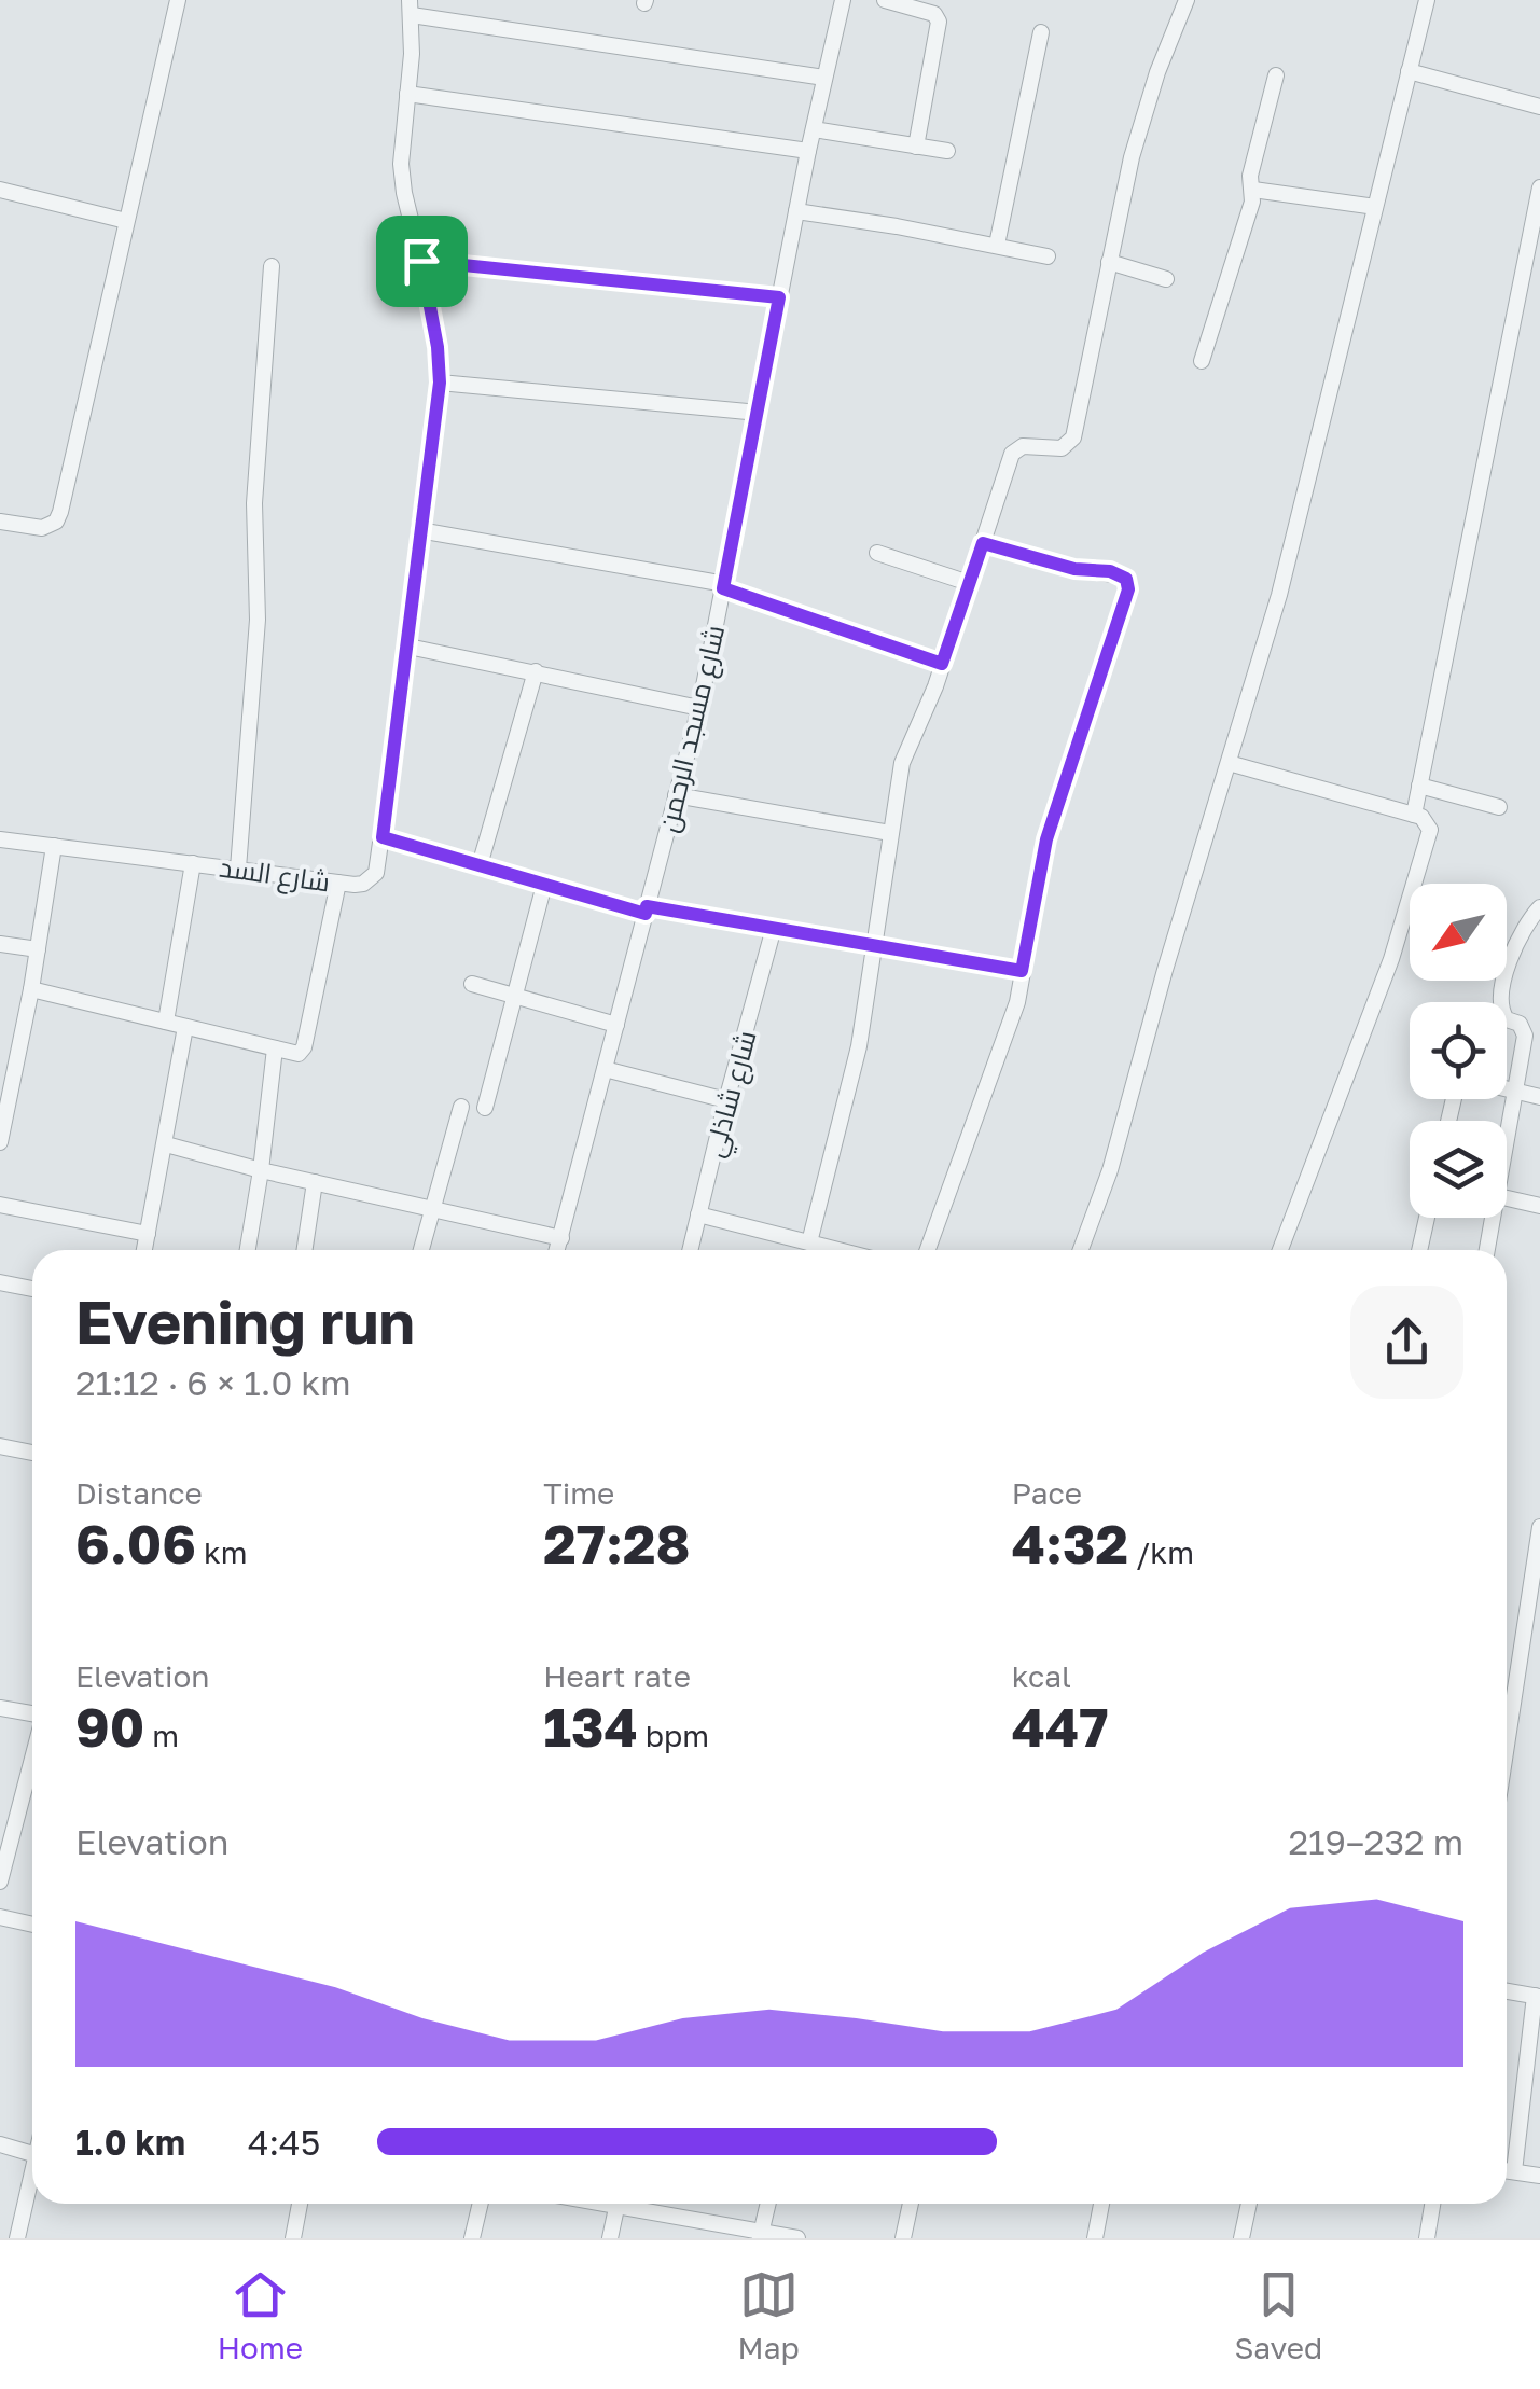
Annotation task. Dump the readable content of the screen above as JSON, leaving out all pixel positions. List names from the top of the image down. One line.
{"streets":{"street":["شارع مسجد الرحمن","شارع السد","شارع شاذلي"]},"north":"bottom left","page":{"heading":["Evening run","21:12 · 6 × 1.0 km"],"stats":[["Distance","6.06 km"],["Time","27:28"],["Pace","4:32 /km"],["Elevation","90 m"],["Heart rate","134 bpm"],["kcal","447"]],"chart":["Elevation","219–232 m"],"list":[{"name":"1.0 km","note":"4:45"}],"tabs":["Home","Map","Saved"]}}
